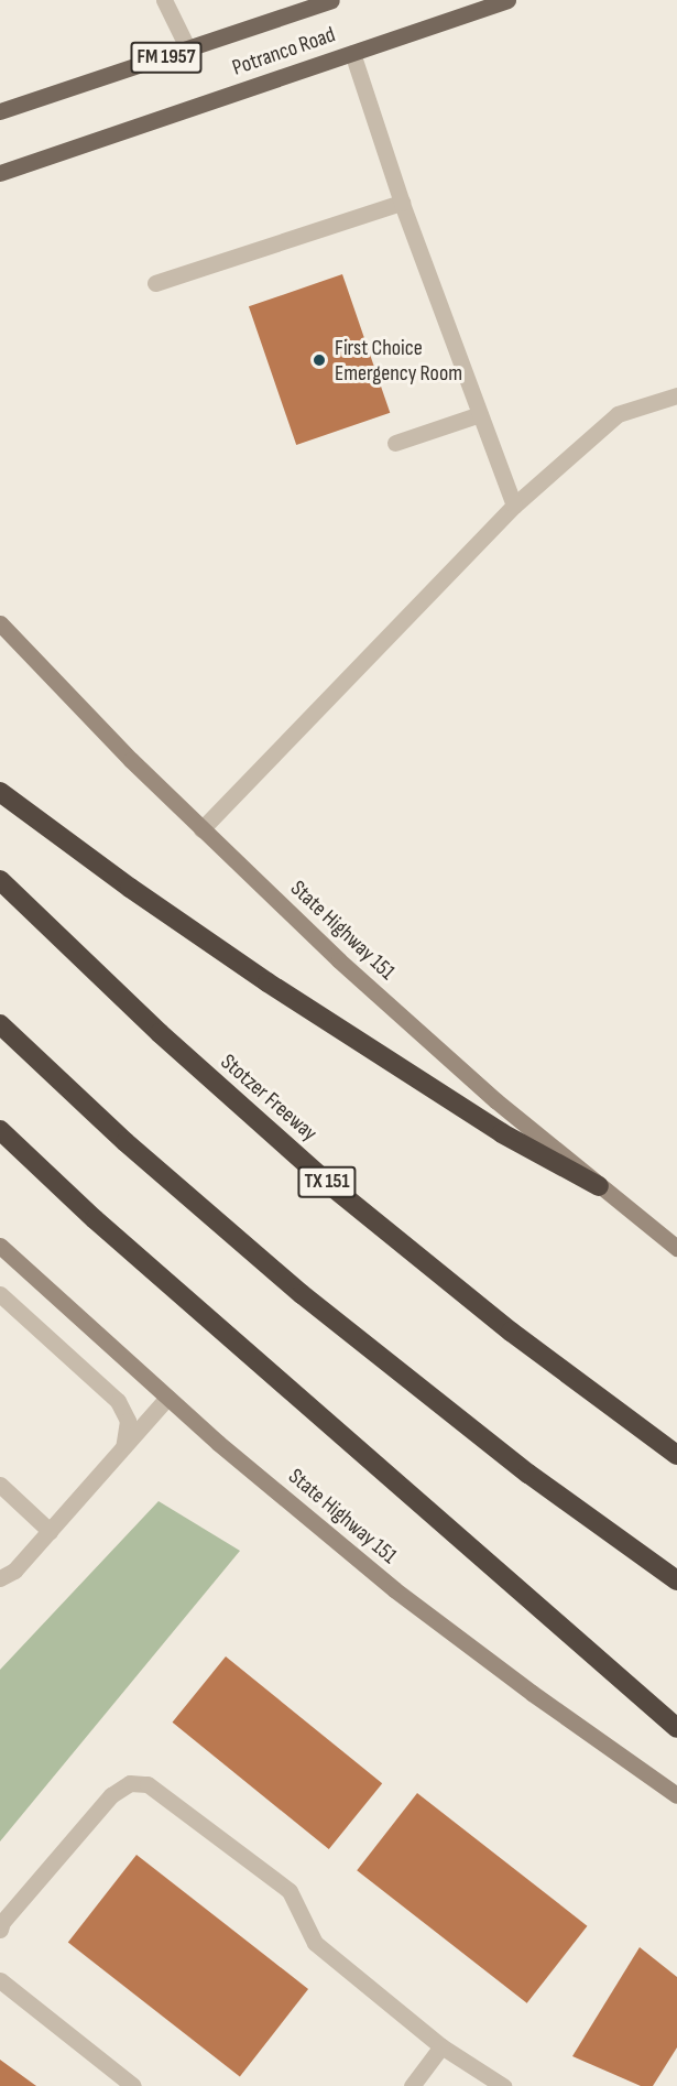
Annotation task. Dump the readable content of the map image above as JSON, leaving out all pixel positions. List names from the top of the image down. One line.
{"streets":{"highway":["Stotzer Freeway","TX 151"],"main road":["Potranco Road","FM 1957","State Highway 151"]},"places":["First Choice Emergency Room"]}
